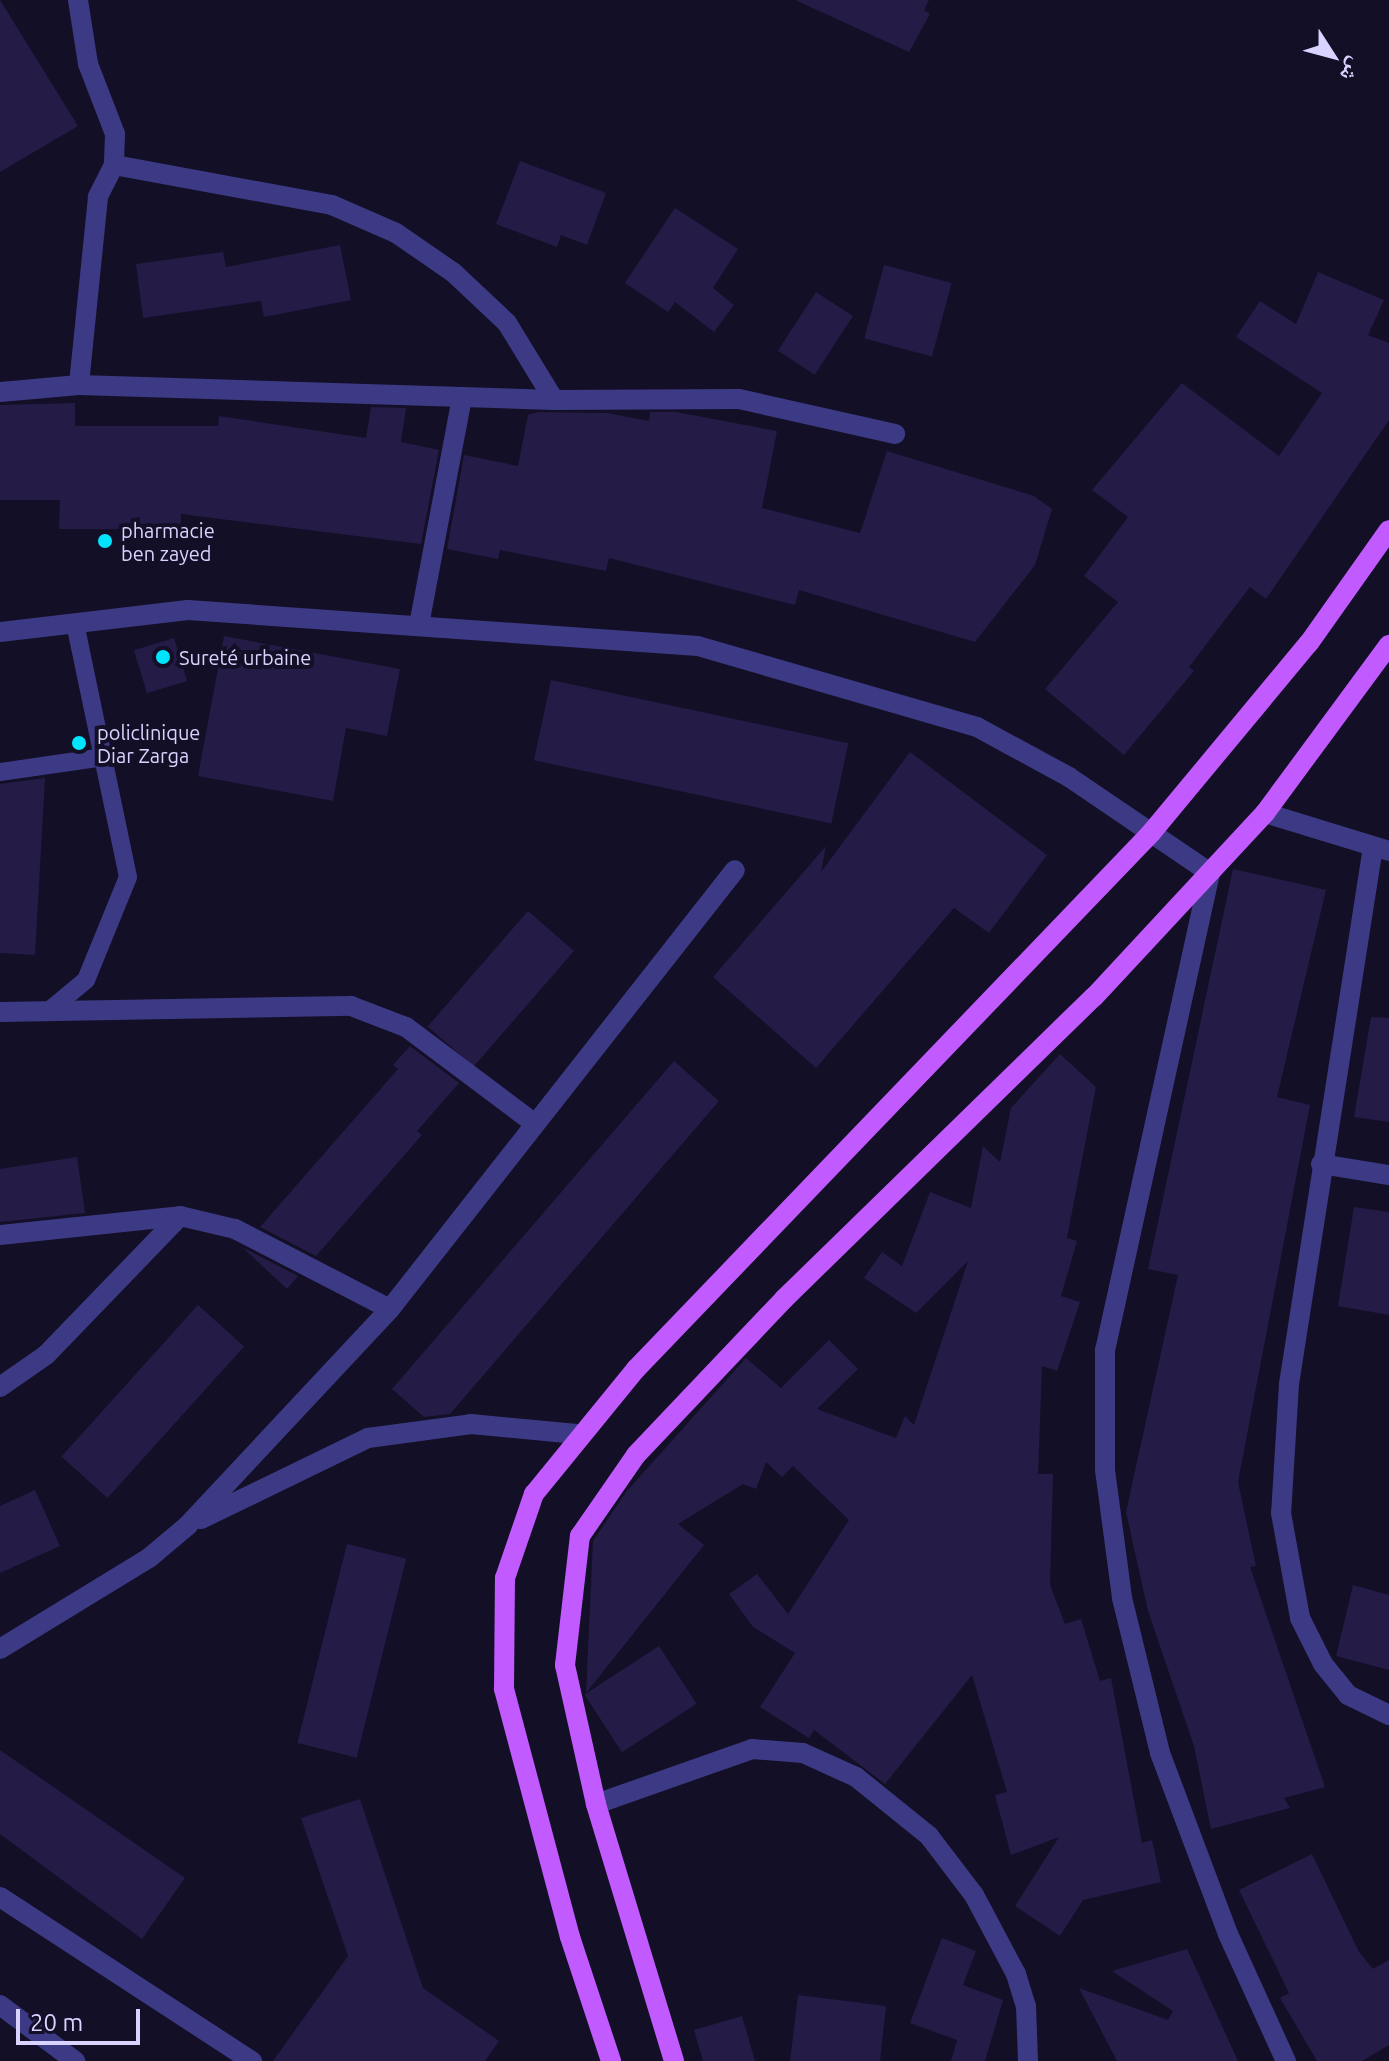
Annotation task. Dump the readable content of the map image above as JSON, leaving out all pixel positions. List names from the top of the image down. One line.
{"places":["pharmacie ben zayed","Sureté urbaine","policlinique Diar Zarga"],"scale_bar":"20 m","north":"bottom right"}
